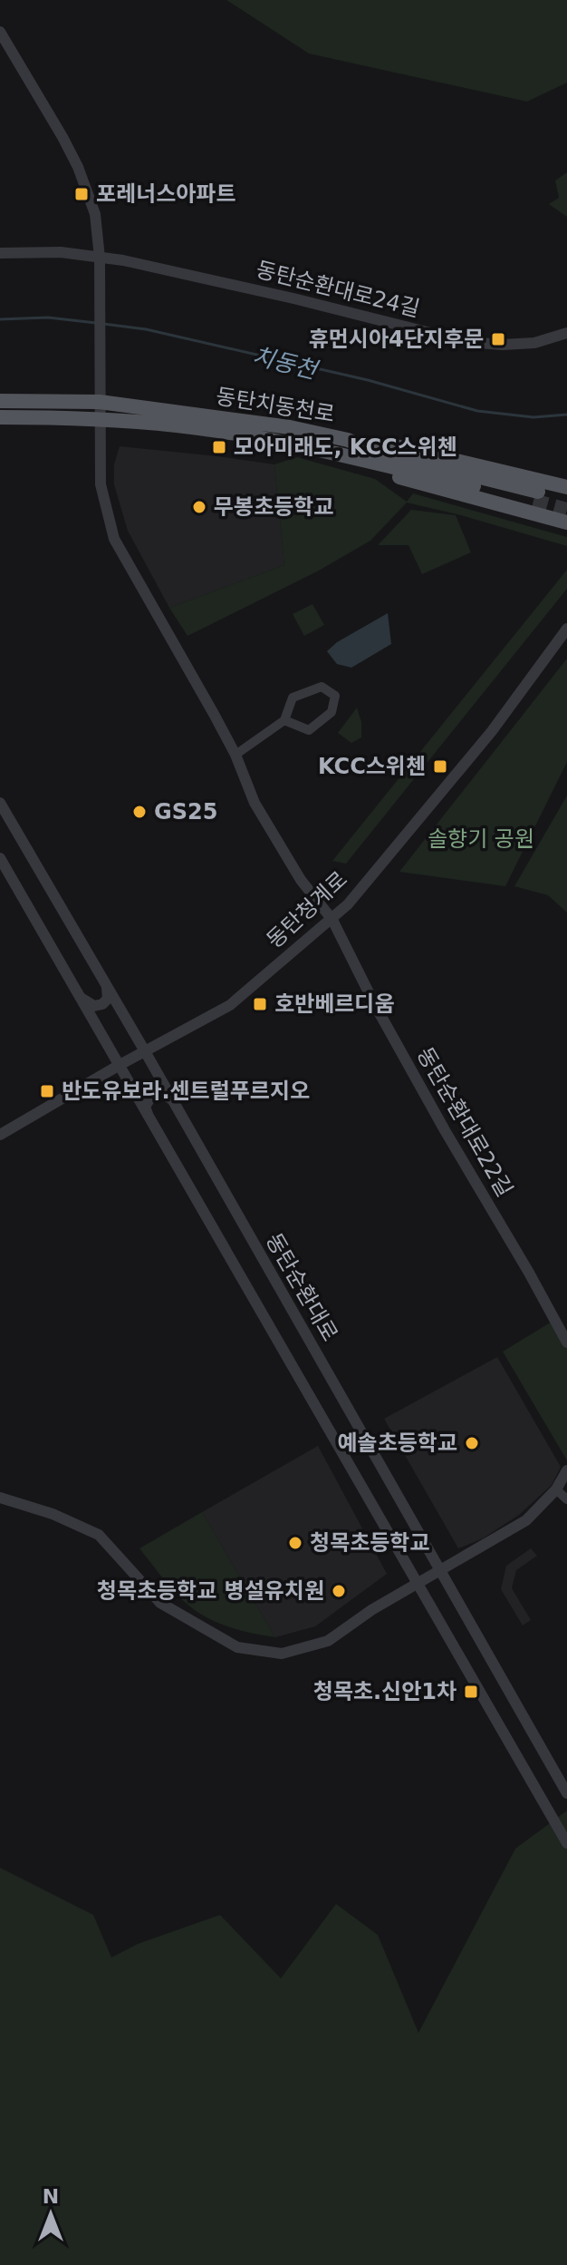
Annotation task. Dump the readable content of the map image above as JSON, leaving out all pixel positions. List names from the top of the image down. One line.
{"streets":{"main road":["동탄치동천로"],"street":["동탄순환대로24길","동탄청계로","동탄순환대로22길","동탄순환대로"]},"crossings":[["동탄치동천로","동탄순환대로22길"],["동탄청계로","동탄순환대로22길"],["동탄청계로","동탄순환대로"]],"water":["치동천"],"parks":["솔향기 공원"],"places":{"transit":["포레너스아파트","휴먼시아4단지후문","모아미래도, KCC스위첸","KCC스위첸","호반베르디움","반도유보라.센트럴푸르지오","청목초.신안1차"],"other":["무봉초등학교","GS25","예솔초등학교","청목초등학교","청목초등학교 병설유치원"]},"north":"top"}
